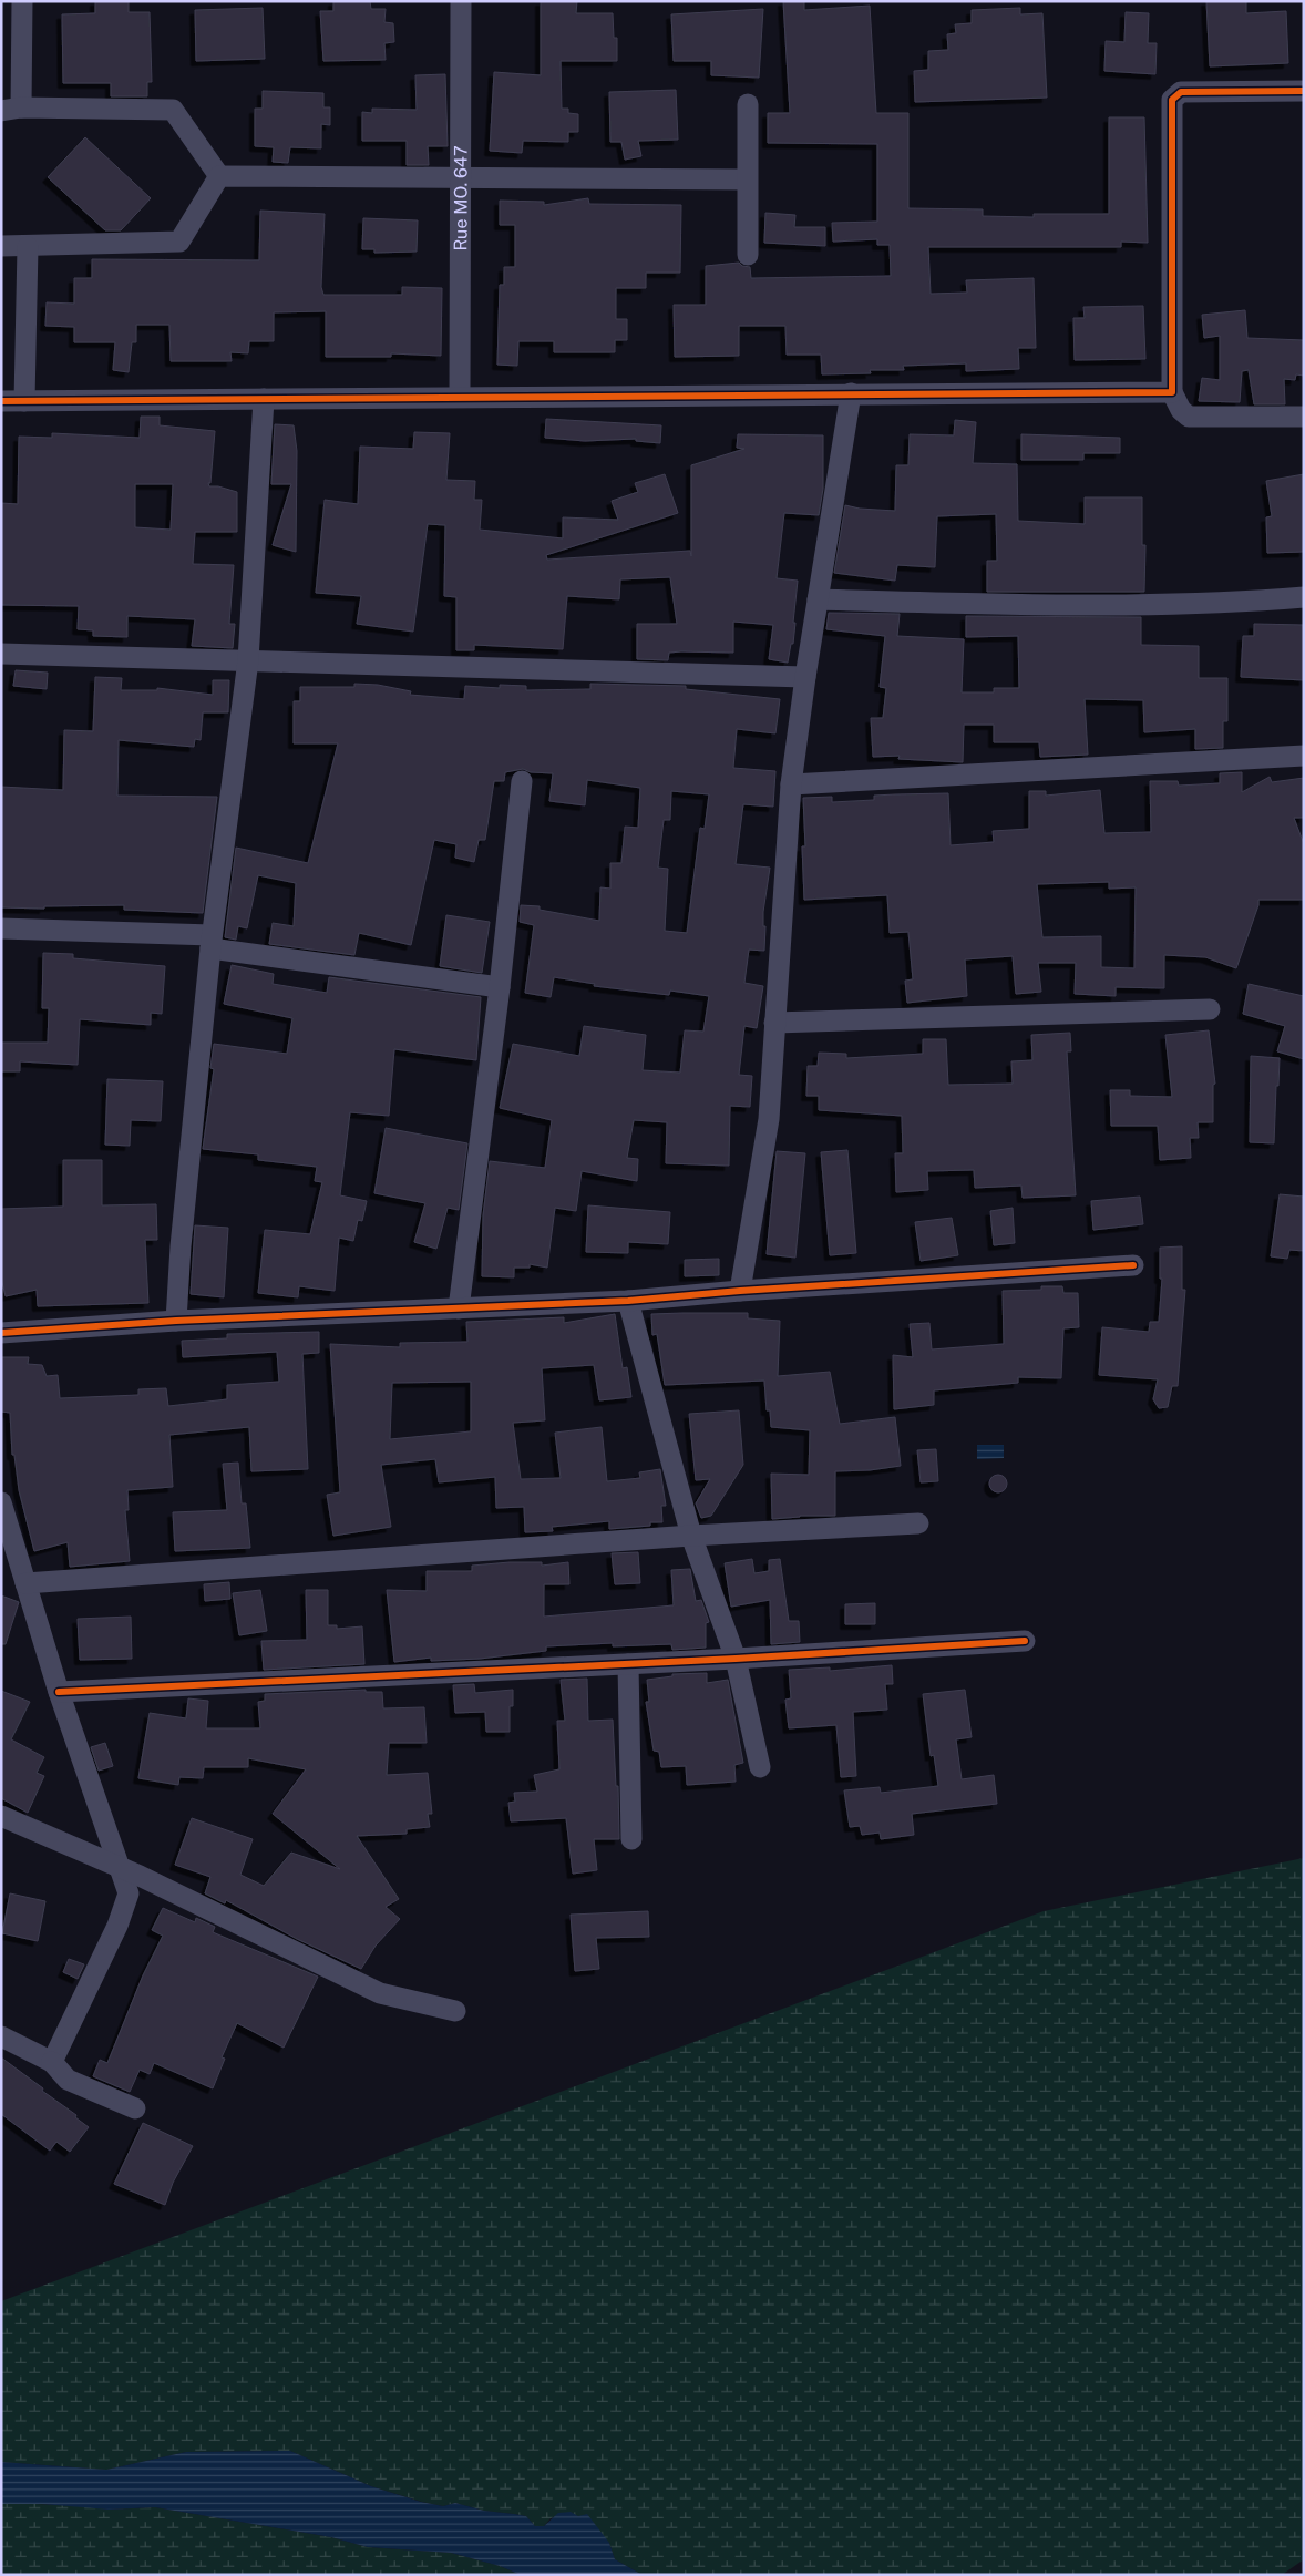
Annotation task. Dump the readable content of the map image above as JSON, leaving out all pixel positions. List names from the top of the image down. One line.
{"streets":{"street":["Rue MO. 647"]}}
